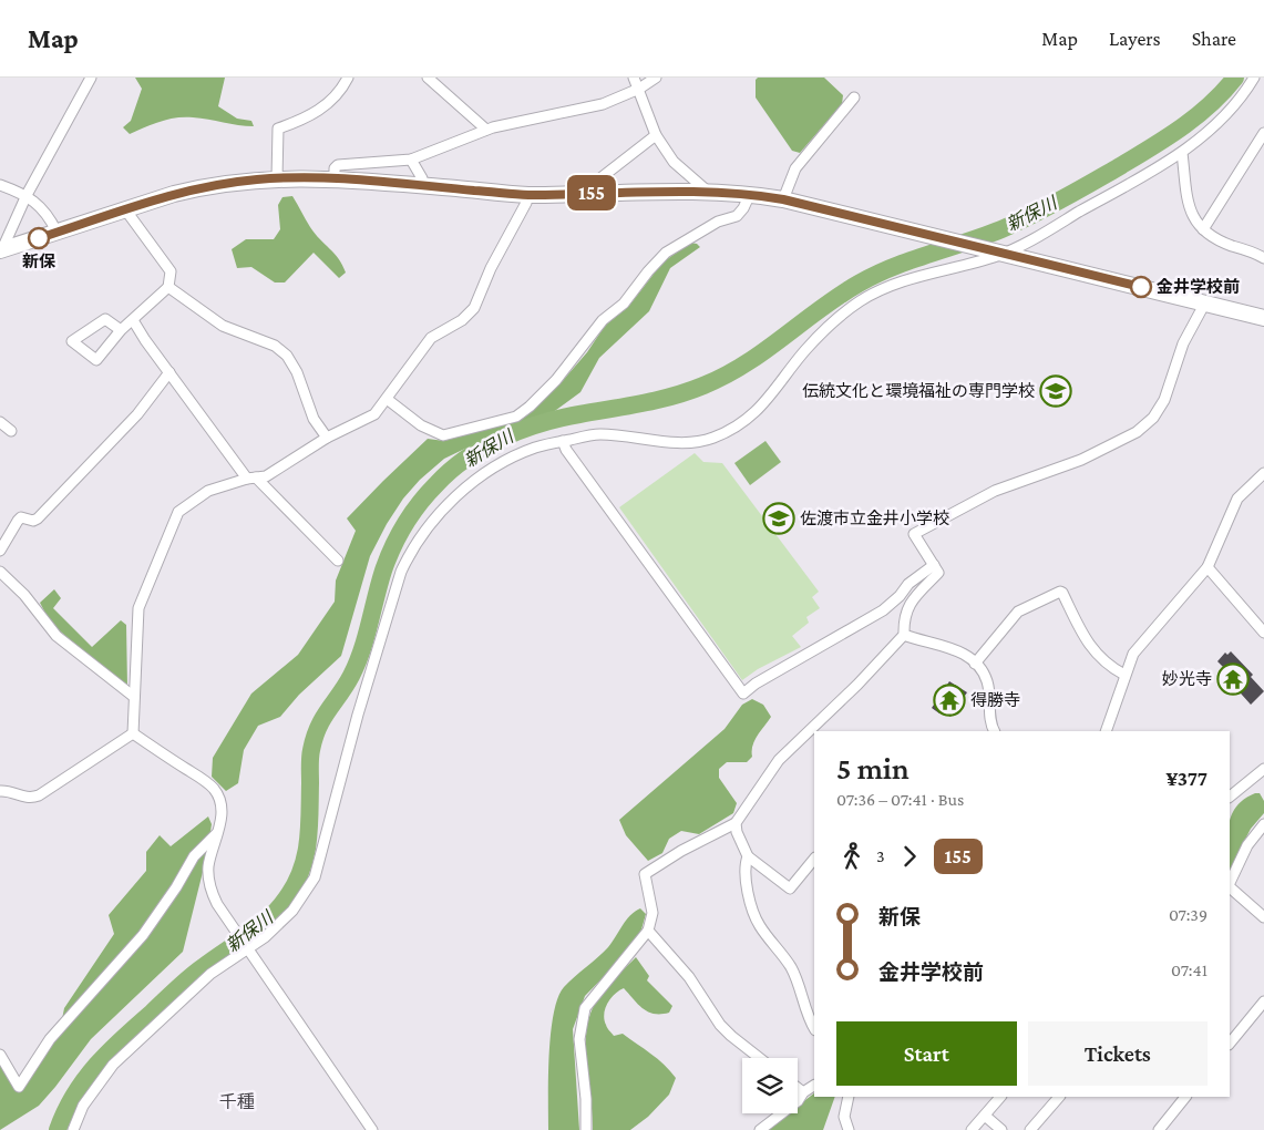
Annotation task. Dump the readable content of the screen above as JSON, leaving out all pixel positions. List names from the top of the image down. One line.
{"districts":["千種"],"water":["新保川"],"places":{"other":["新保","金井学校前"],"school or university":["伝統文化と環境福祉の専門学校","佐渡市立金井小学校"],"temple":["妙光寺","得勝寺"]},"lines":["bus line 155"],"page":{"header":"Map","nav":["Map","Layers","Share"],"on_map":"155","heading":["5 min","07:36 – 07:41 · Bus","¥377"],"legs":["3","155"],"list":[{"name":"新保","value":"07:39"},{"name":"金井学校前","value":"07:41"}],"buttons":["Start","Tickets"]}}
